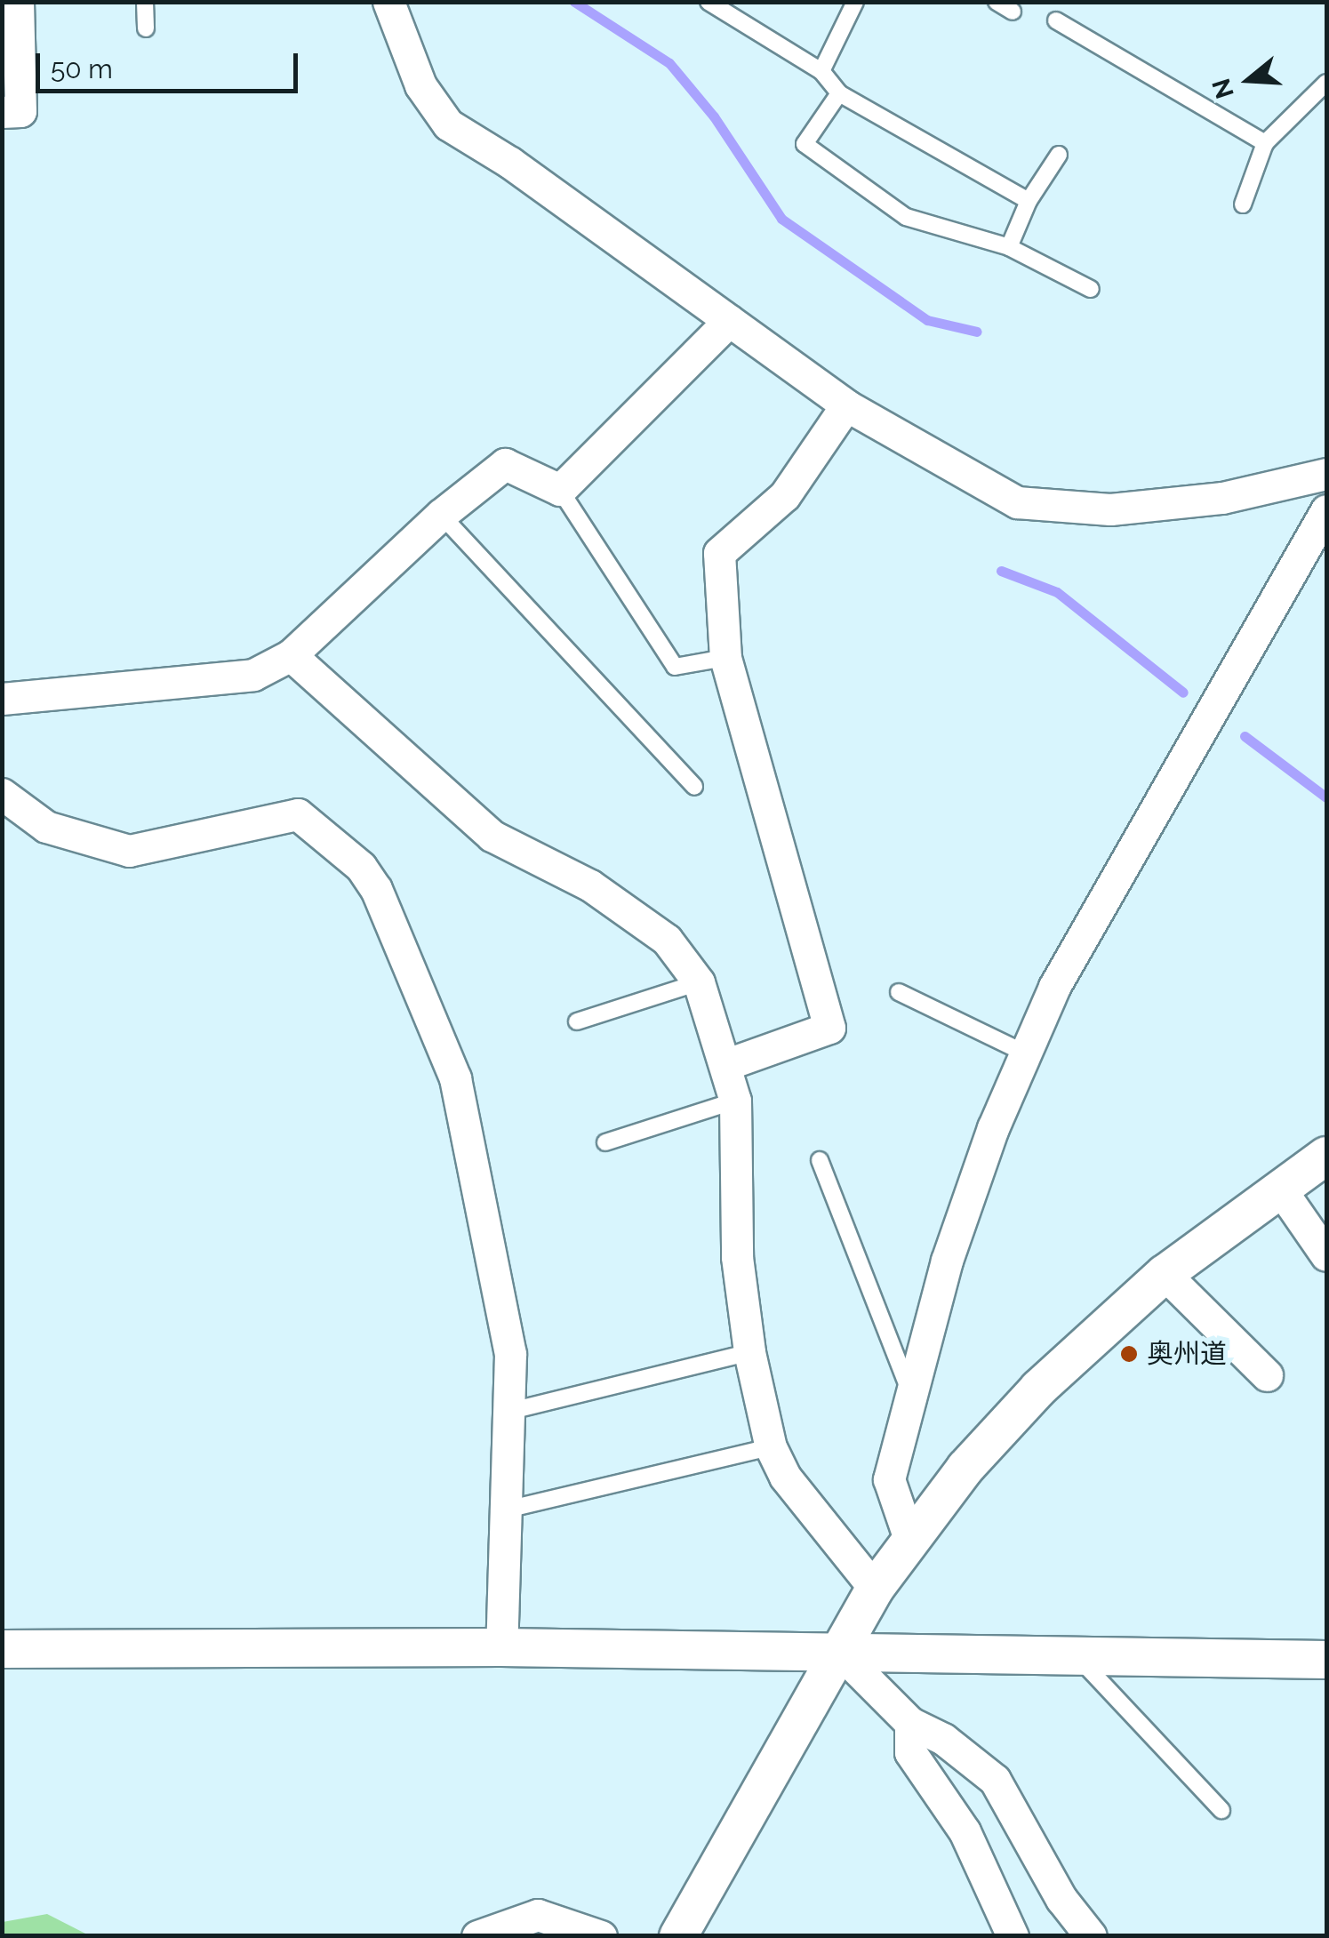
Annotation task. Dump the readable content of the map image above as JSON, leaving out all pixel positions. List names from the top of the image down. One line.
{"places":["奥州道"],"scale_bar":"50 m","north":"left"}
